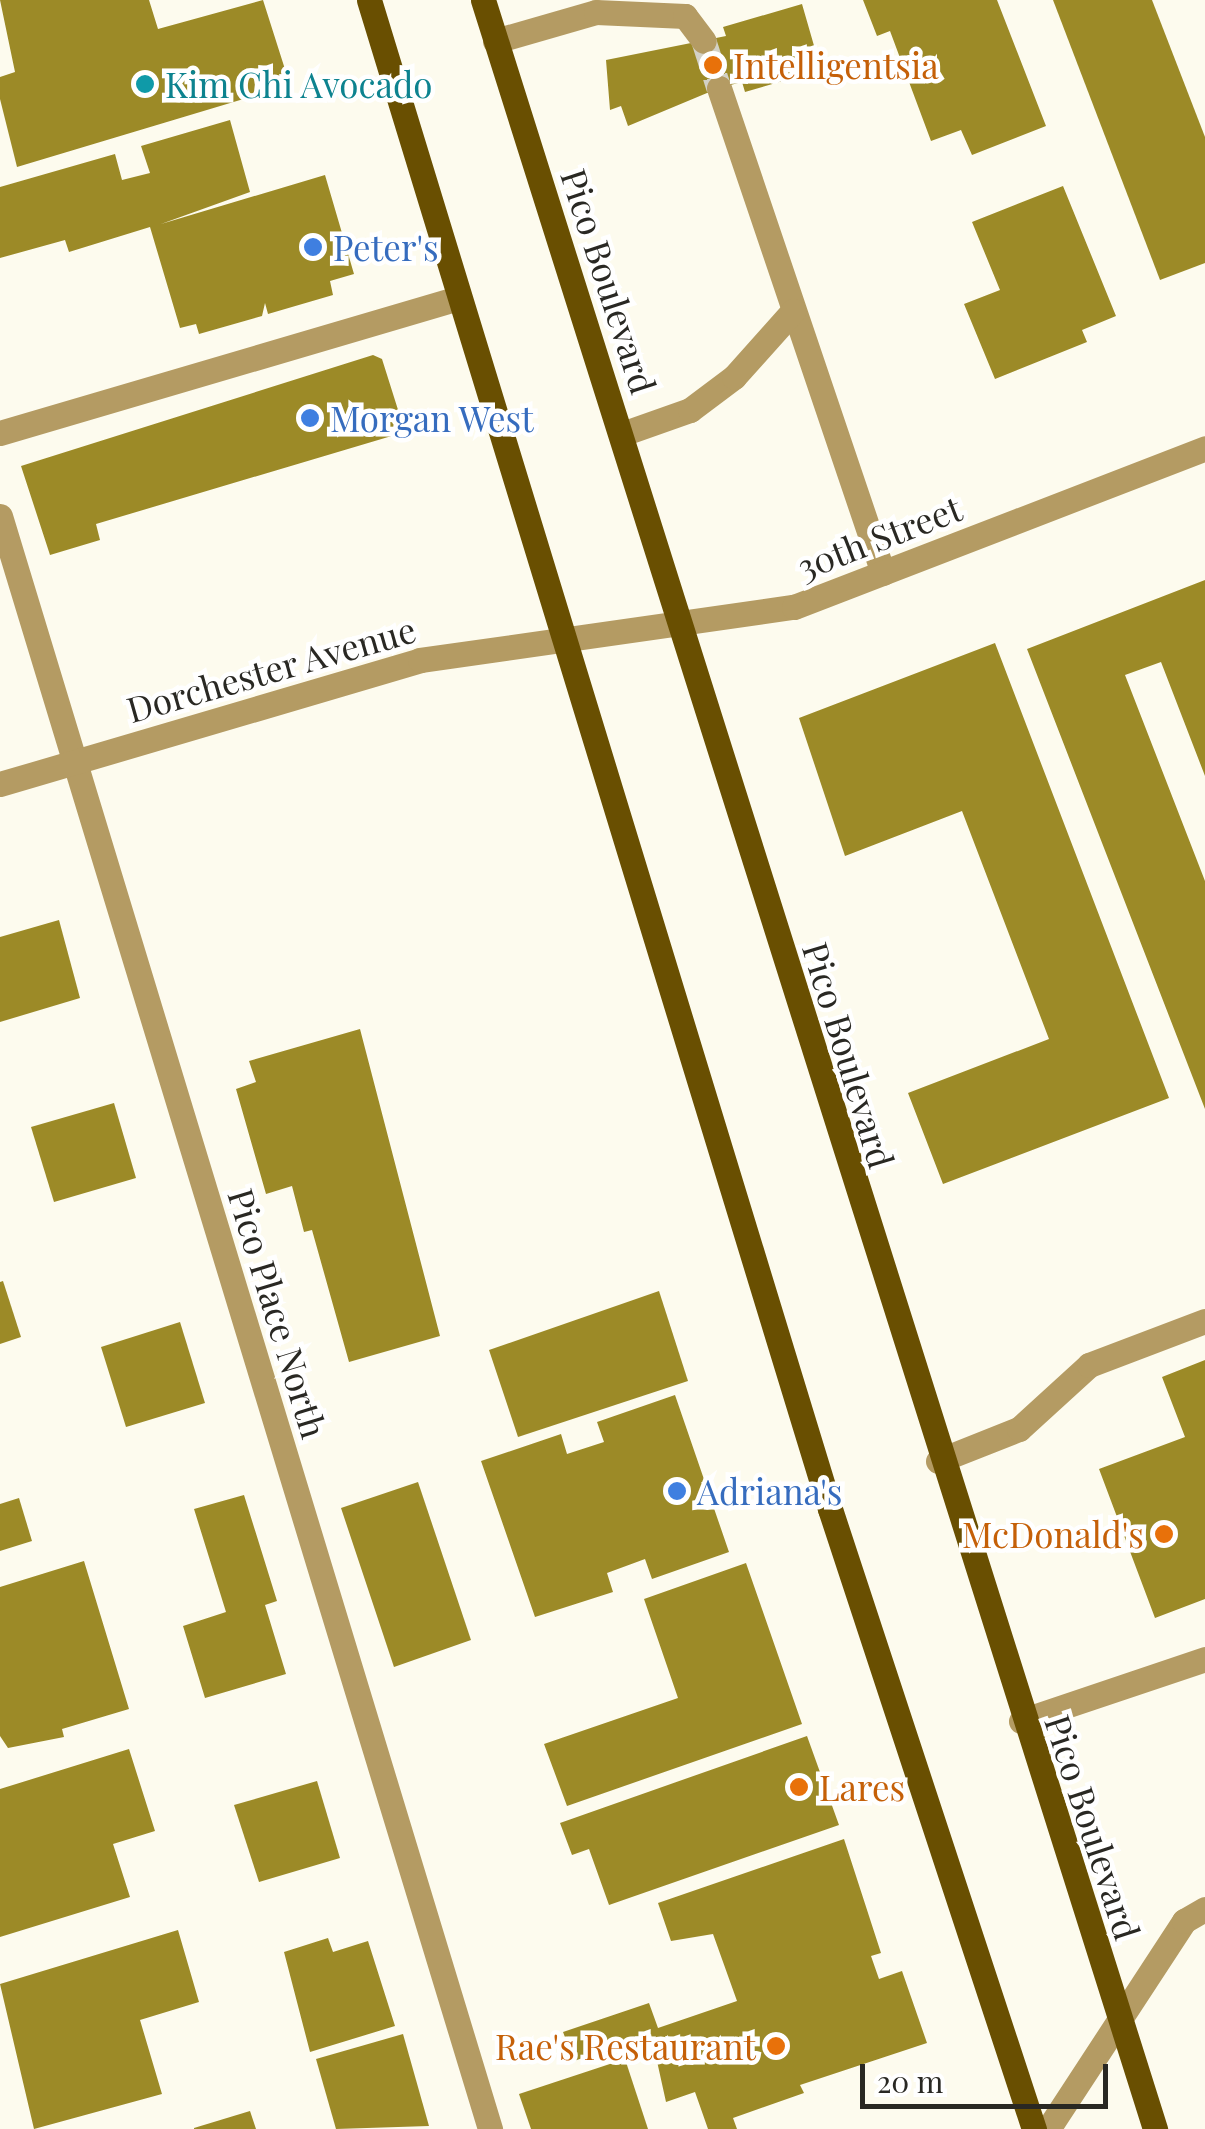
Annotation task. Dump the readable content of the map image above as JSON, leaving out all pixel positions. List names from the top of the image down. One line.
{"streets":{"main road":["Pico Boulevard"],"street":["30th Street","Dorchester Avenue","Pico Place North"]},"crossings":[["Pico Boulevard","30th Street"],["30th Street","Dorchester Avenue"],["Dorchester Avenue","Pico Place North"]],"places":["Intelligentsia","Kim Chi Avocado","Peter's","Morgan West","Adriana's","McDonald's","Lares","Rae's Restaurant"],"scale_bar":"20 m"}
